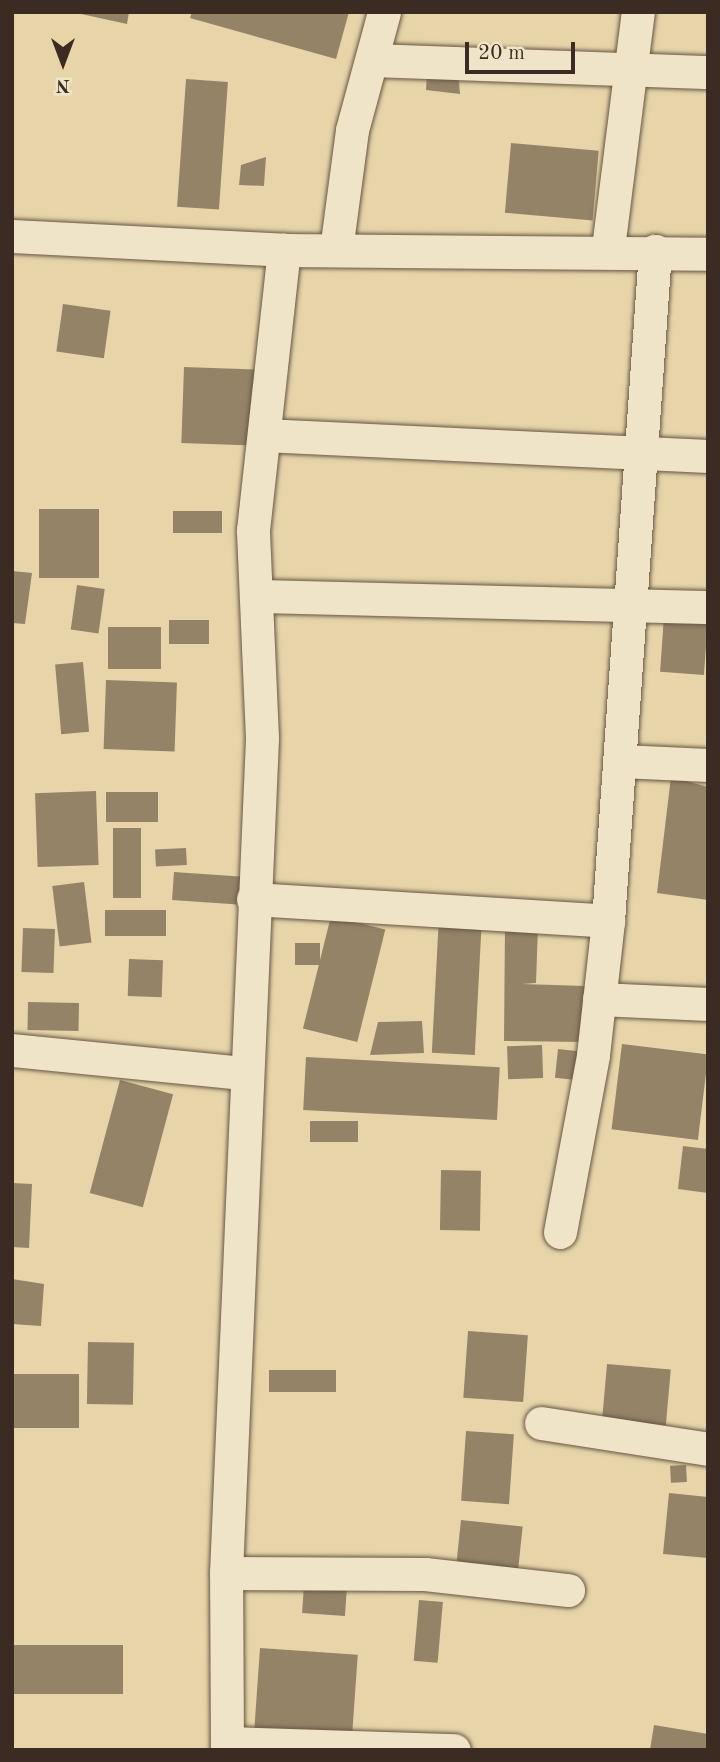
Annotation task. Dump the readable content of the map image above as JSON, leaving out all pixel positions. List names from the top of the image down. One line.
{"scale_bar":"20 m","north":"bottom"}
